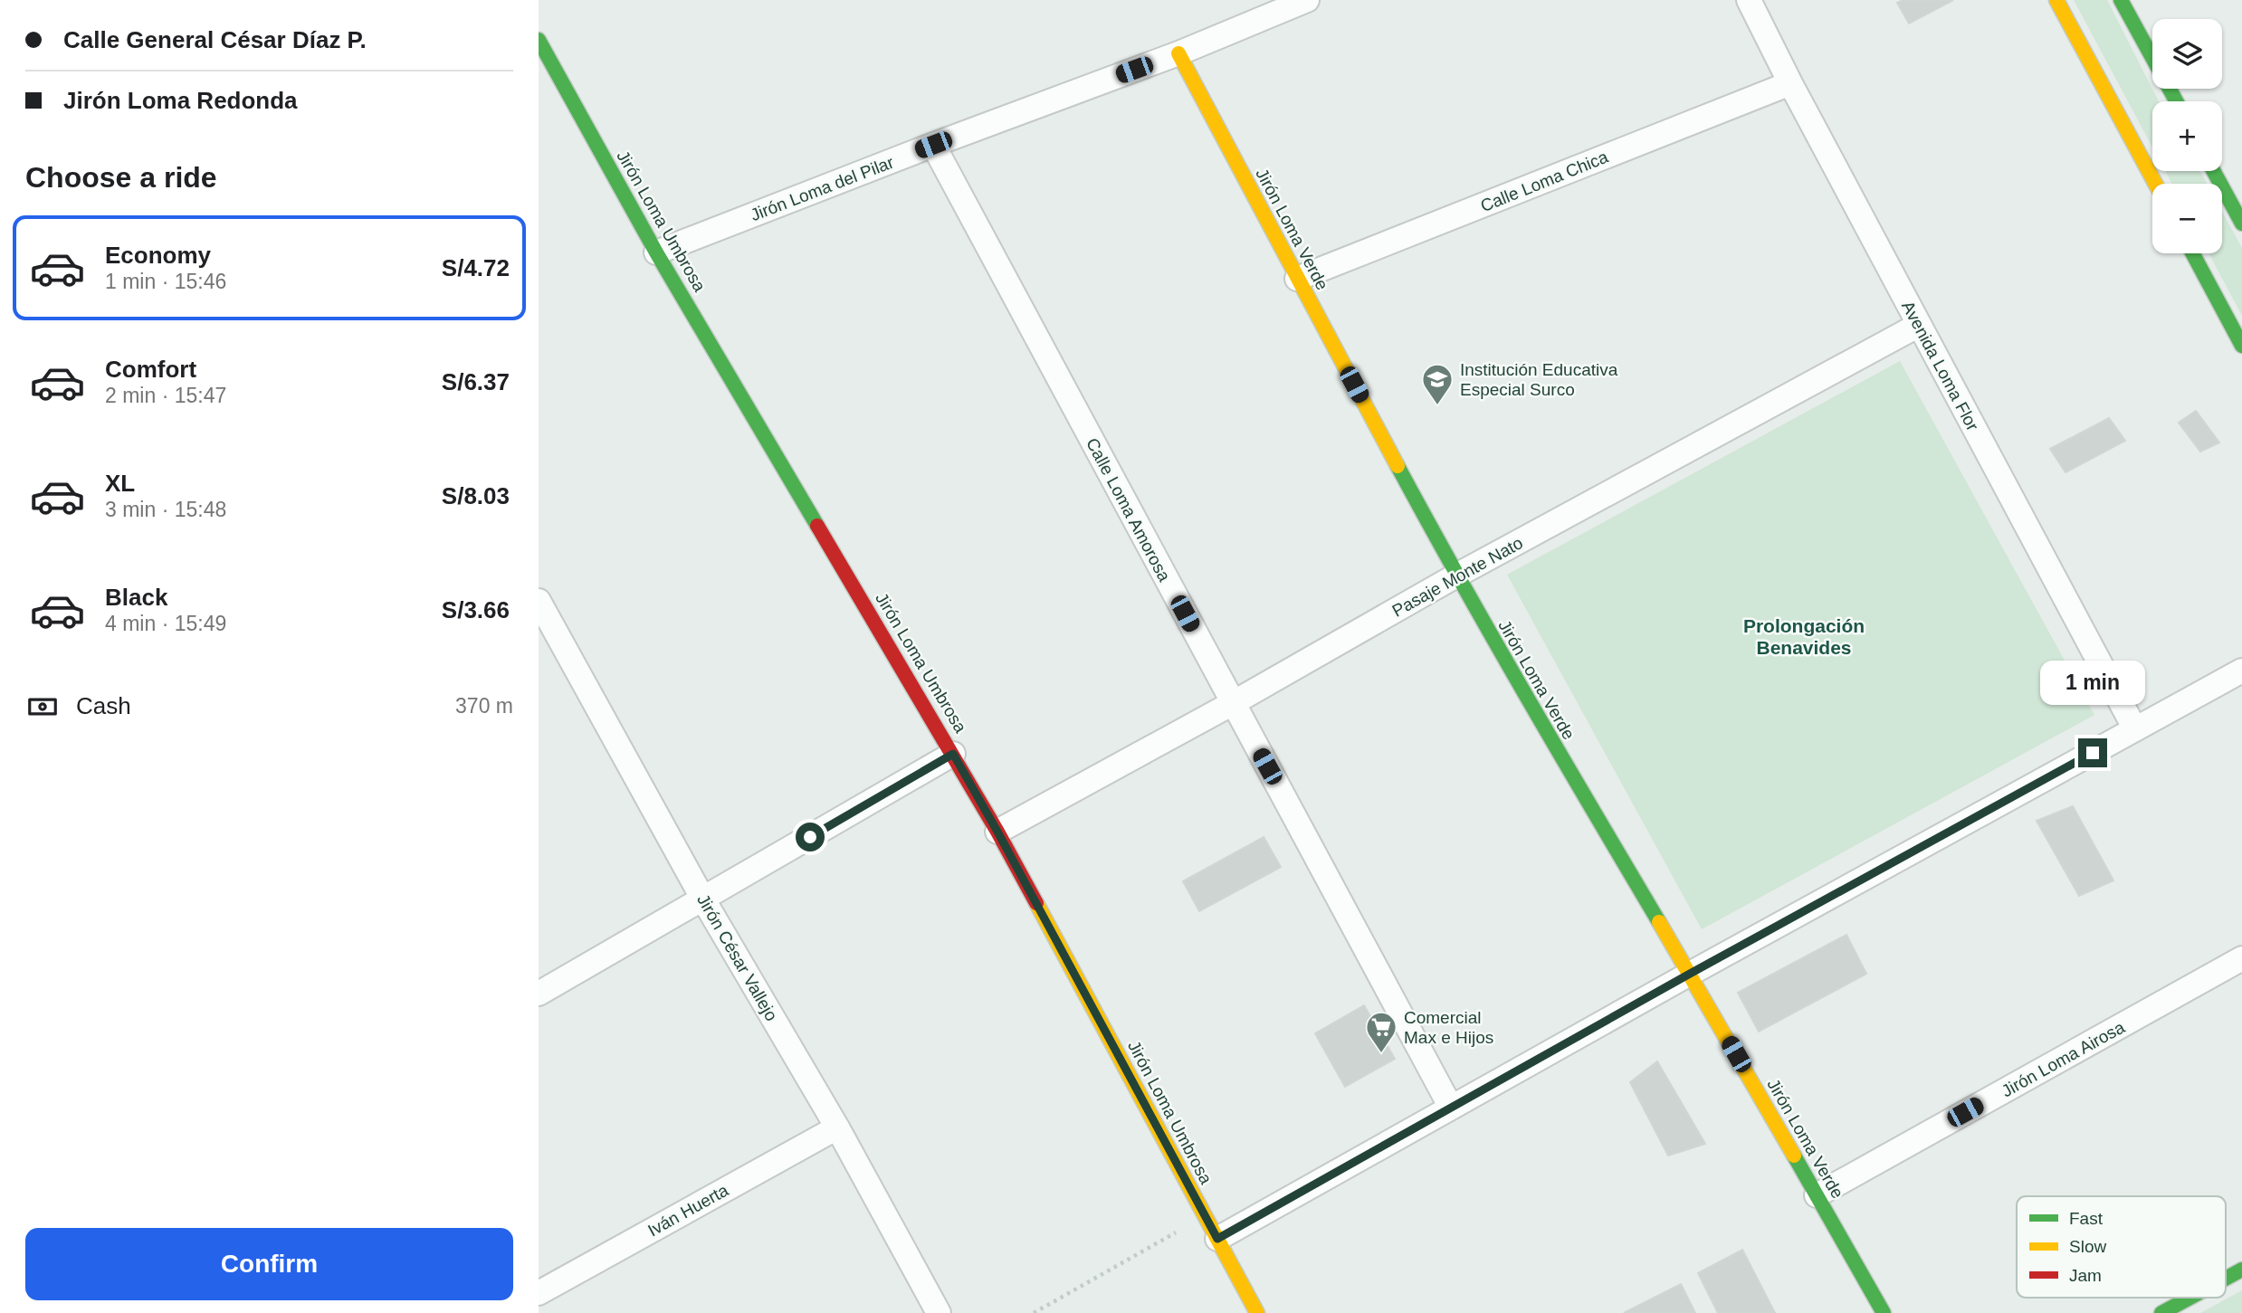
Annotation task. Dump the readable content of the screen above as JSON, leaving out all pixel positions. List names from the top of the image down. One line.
{"streets":{"street":["Calle Loma Chica","Jirón Loma del Pilar","Jirón Loma Umbrosa","Jirón Loma Verde","Avenida Loma Flor","Calle Loma Amorosa","Pasaje Monte Nato","Jirón César Vallejo","Jirón Loma Airosa","Iván Huerta"]},"crossings":[["Calle Loma Chica","Jirón Loma Verde"],["Calle Loma Chica","Avenida Loma Flor"],["Jirón Loma del Pilar","Jirón Loma Umbrosa"],["Jirón Loma del Pilar","Jirón Loma Verde"],["Jirón Loma del Pilar","Calle Loma Amorosa"],["Jirón Loma Umbrosa","Pasaje Monte Nato"],["Jirón Loma Verde","Pasaje Monte Nato"],["Jirón Loma Verde","Jirón Loma Airosa"],["Avenida Loma Flor","Pasaje Monte Nato"],["Calle Loma Amorosa","Pasaje Monte Nato"],["Jirón César Vallejo","Iván Huerta"]],"districts":["Prolongación Benavides"],"places":{"school or university":["Institución Educativa Especial Surco"],"supermarket":["Comercial Max e Hijos"]},"legend":["Fast","Slow","Jam"],"page":{"banner":["Calle General César Díaz P.","Jirón Loma Redonda"],"map_buttons":["+","−"],"heading":"Choose a ride","list":[{"name":"Economy","note":"1 min · 15:46","value":"S/4.72"},{"name":"Comfort","note":"2 min · 15:47","value":"S/6.37"},{"name":"XL","note":"3 min · 15:48","value":"S/8.03"},{"name":"Black","note":"4 min · 15:49","value":"S/3.66"}],"bubble":"1 min","pay":["Cash","370 m"],"buttons":"Confirm"}}
